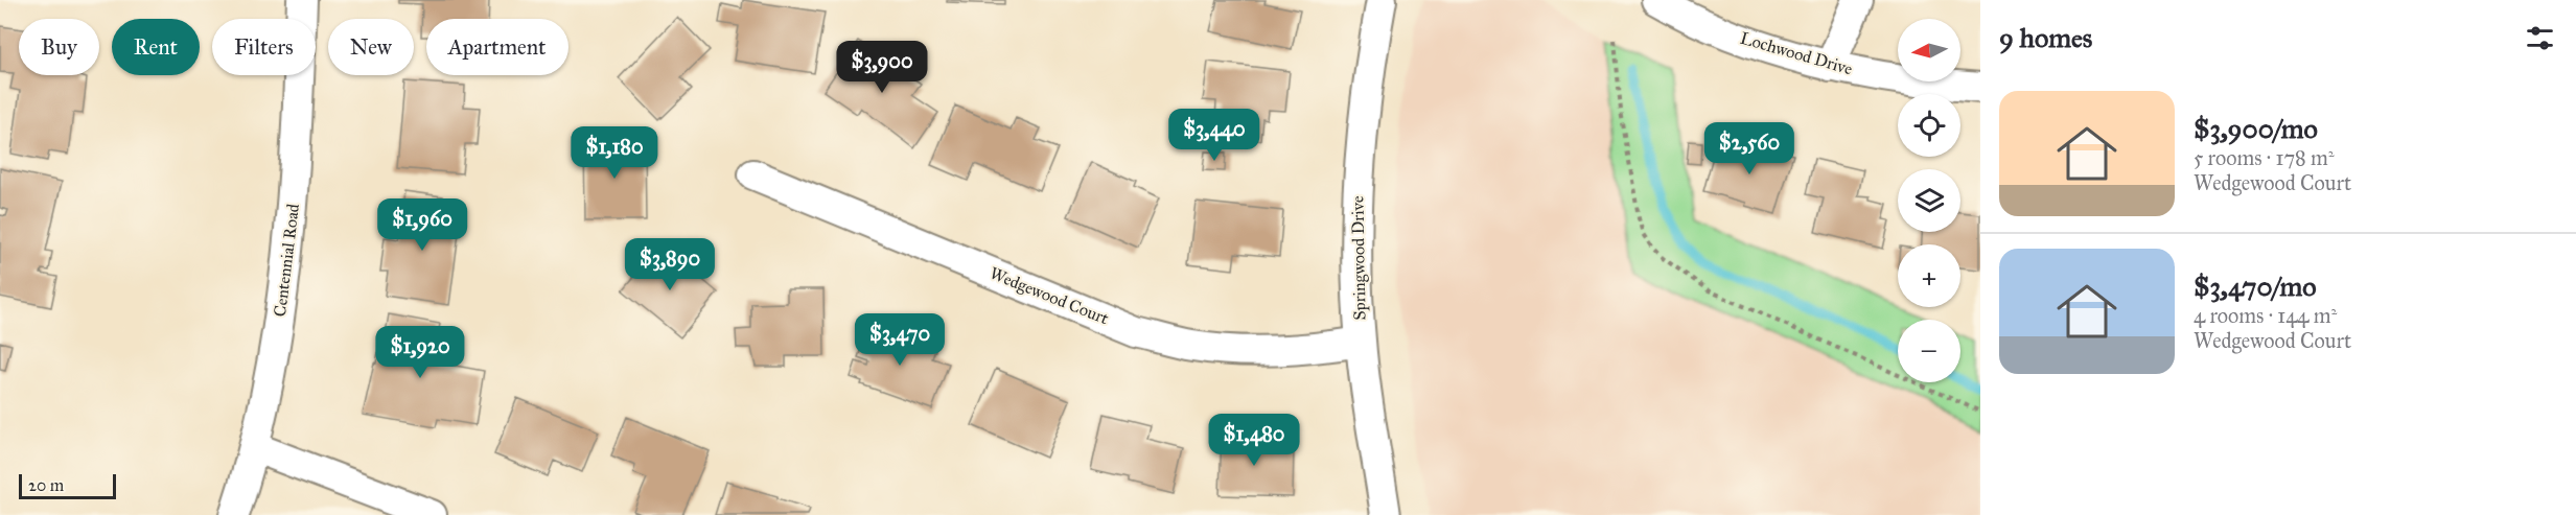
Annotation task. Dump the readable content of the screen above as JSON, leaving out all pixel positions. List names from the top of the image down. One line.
{"streets":{"street":["Lochwood Drive","Springwood Drive","Centennial Road","Wedgewood Court"]},"crossings":[["Springwood Drive","Wedgewood Court"]],"scale_bar":"20 m","north":"left","page":{"heading":"9 homes","map_buttons":["+","−"],"chip":["Buy","Rent","Filters","New","Apartment"],"price":["$3,900","$3,440","$2,560","$1,180","$1,960","$3,890","$3,470","$1,920","$1,480"],"list":[{"name":"$3,900/mo","note":"5 rooms · 178 m² · Wedgewood Court"},{"name":"$3,470/mo","note":"4 rooms · 144 m² · Wedgewood Court"}],"scale":"20 m"}}
